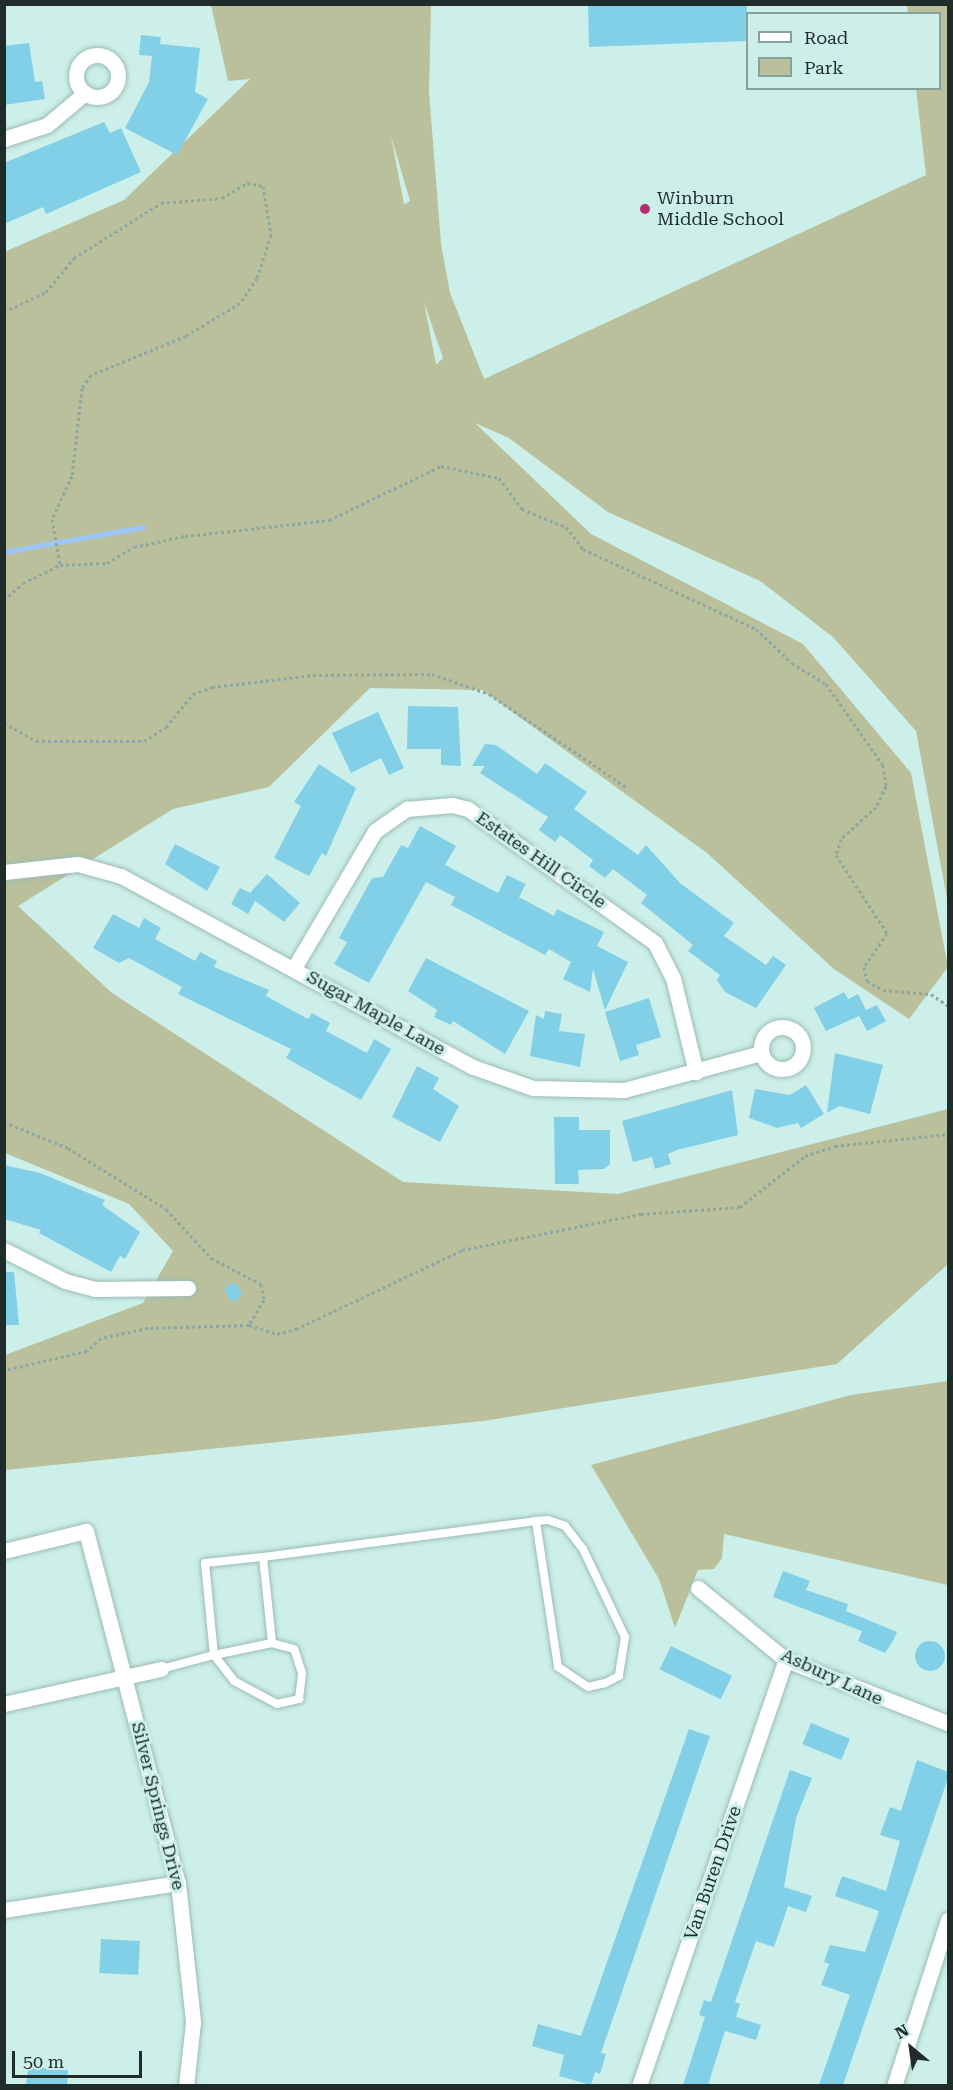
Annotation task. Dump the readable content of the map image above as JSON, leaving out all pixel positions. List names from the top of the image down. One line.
{"streets":{"street":["Estates Hill Circle","Sugar Maple Lane","Asbury Lane","Silver Springs Drive","Van Buren Drive"]},"crossings":[["Estates Hill Circle","Sugar Maple Lane"],["Asbury Lane","Van Buren Drive"]],"places":["Winburn Middle School"],"legend":["Road","Park"],"scale_bar":"50 m","north":"top left"}
